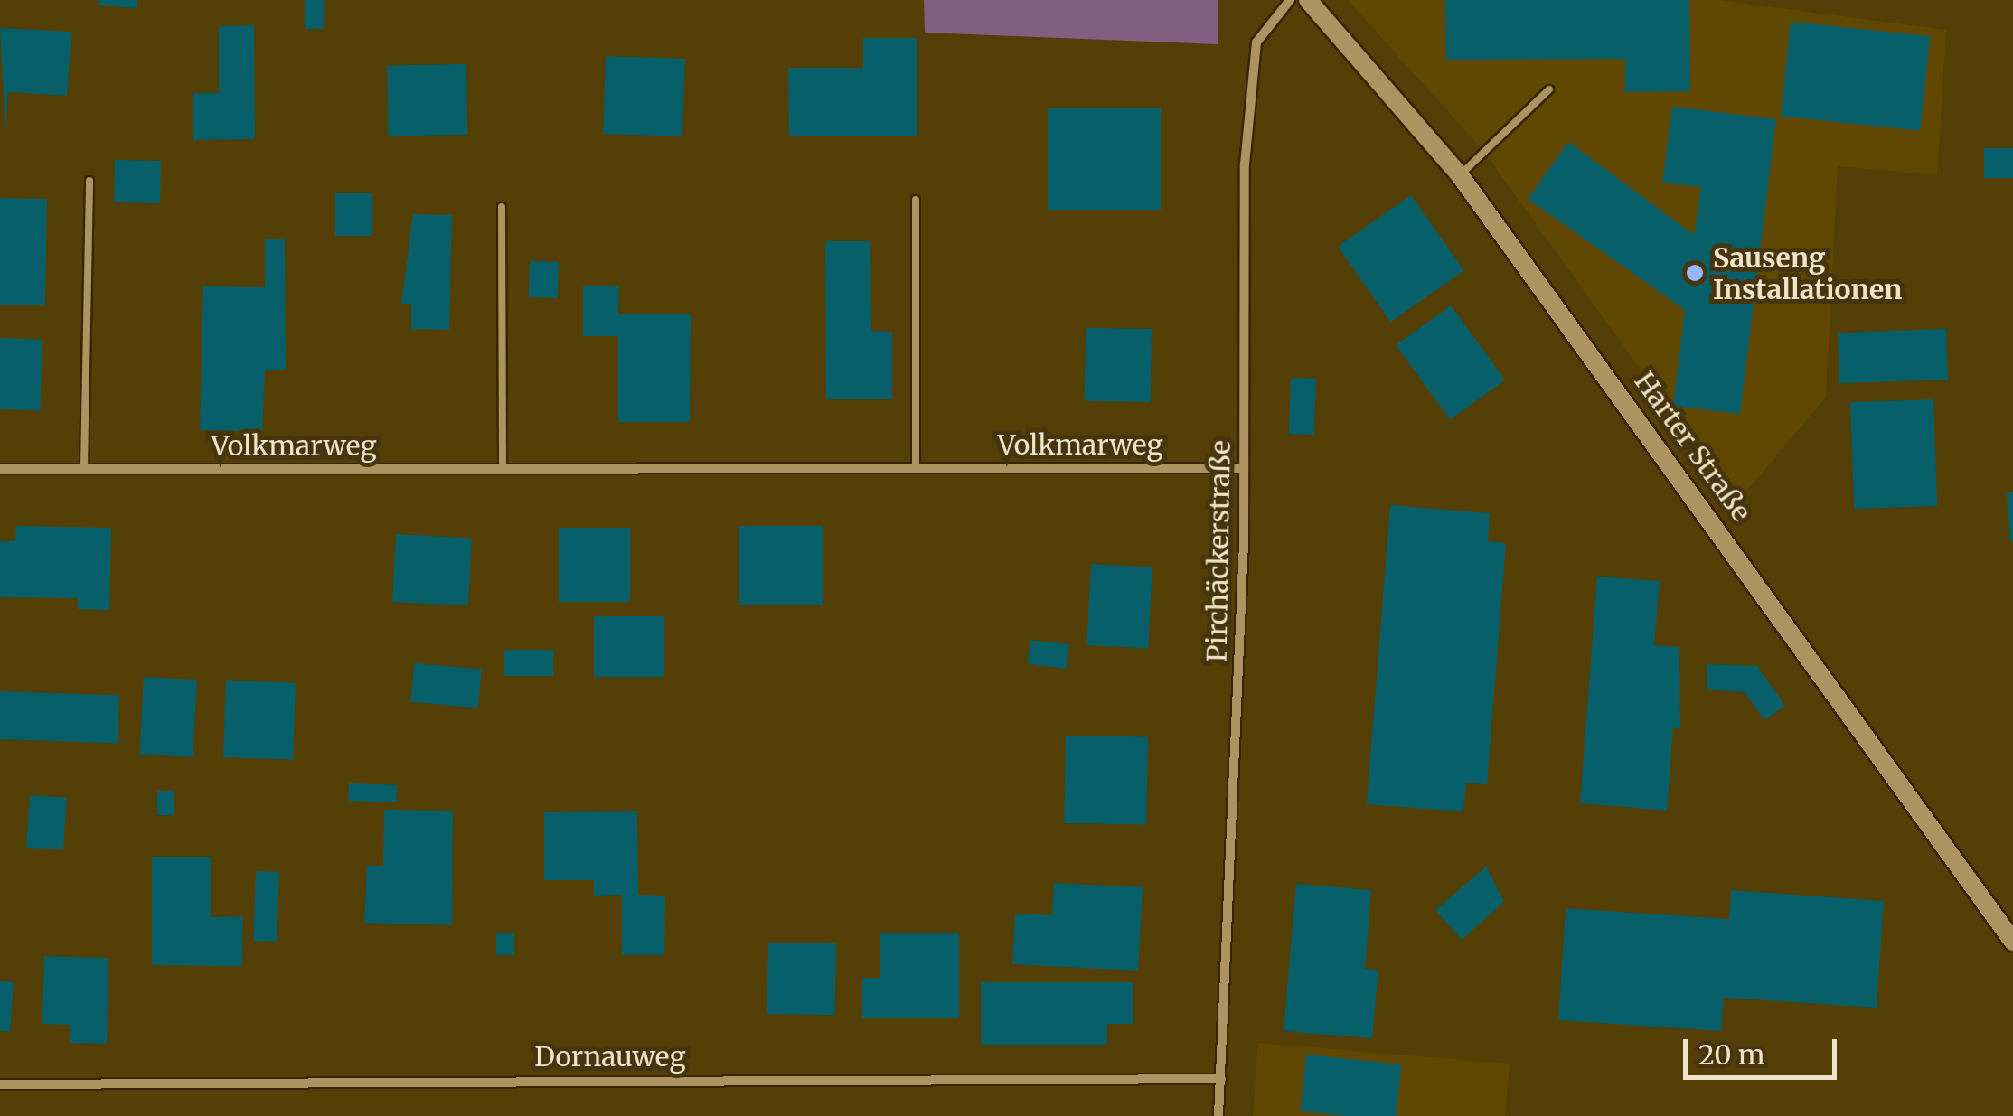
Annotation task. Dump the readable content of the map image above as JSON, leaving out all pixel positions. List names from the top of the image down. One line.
{"streets":{"main road":["Harter Straße"],"street":["Volkmarweg","Pirchäckerstraße","Dornauweg"]},"crossings":[["Volkmarweg","Pirchäckerstraße"],["Pirchäckerstraße","Dornauweg"]],"places":["Sauseng Installationen"],"scale_bar":"20 m"}
